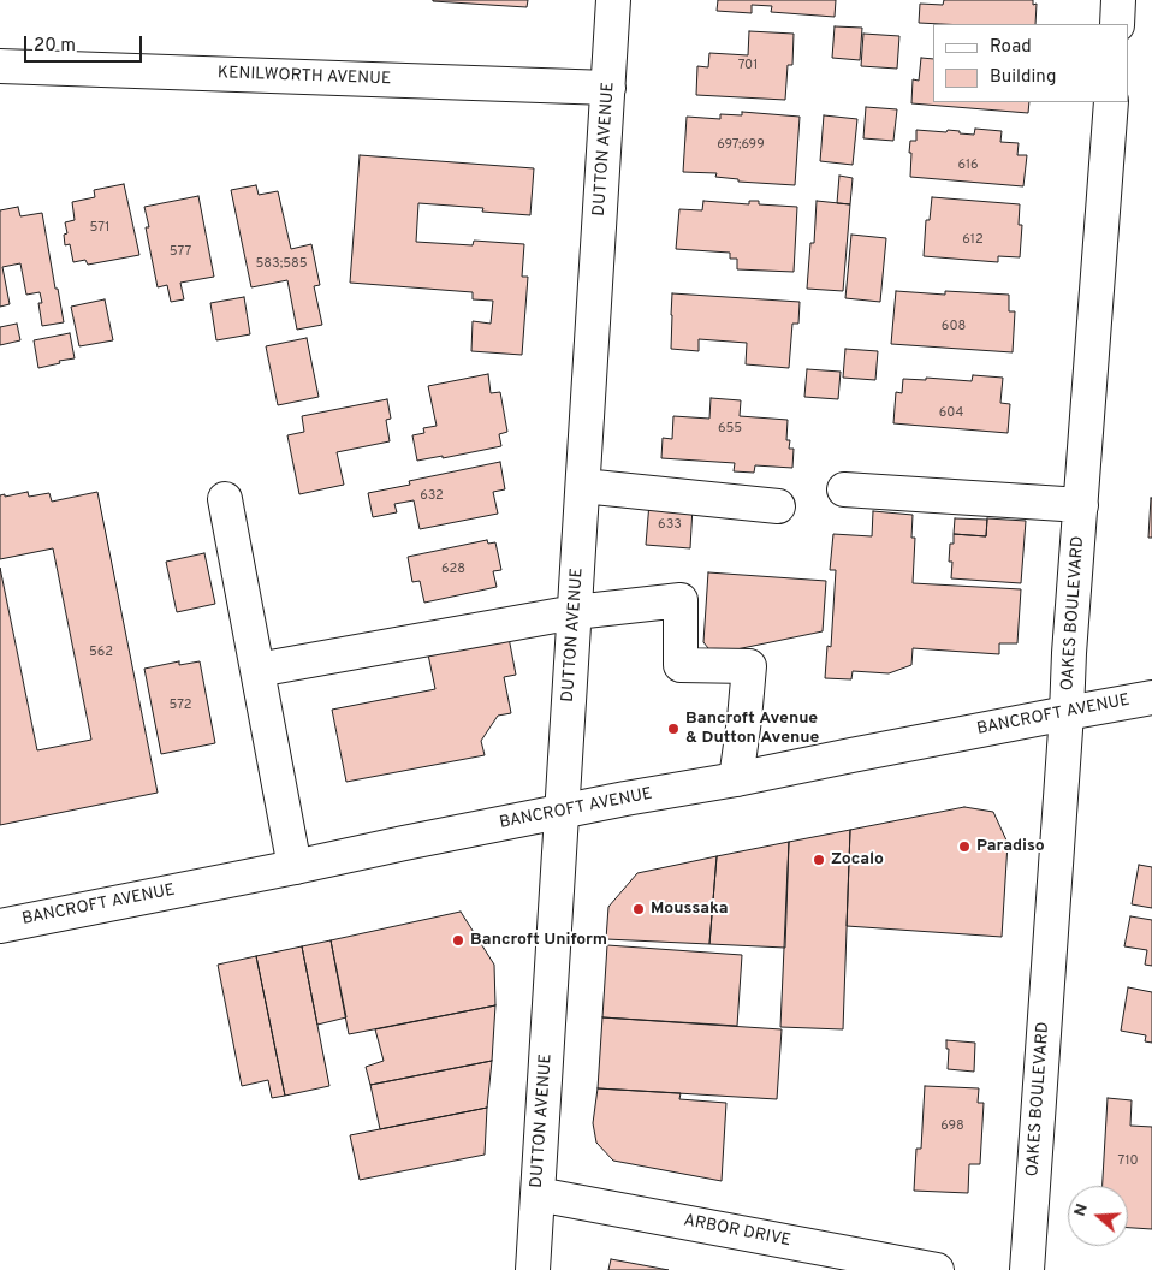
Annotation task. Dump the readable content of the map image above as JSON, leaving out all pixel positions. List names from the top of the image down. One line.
{"streets":{"street":["KENILWORTH AVENUE","DUTTON AVENUE","OAKES BOULEVARD","BANCROFT AVENUE","ARBOR DRIVE"]},"crossings":[["KENILWORTH AVENUE","DUTTON AVENUE"],["DUTTON AVENUE","BANCROFT AVENUE"],["DUTTON AVENUE","ARBOR DRIVE"],["OAKES BOULEVARD","BANCROFT AVENUE"]],"places":["Bancroft Avenue & Dutton Avenue","Paradiso","Zocalo","Moussaka","Bancroft Uniform"],"house_numbers":["701","697;699","616","571","612","577","583;585","608","604","655","632","633","628","562","572","698","710"],"legend":["Road","Building"],"scale_bar":"20 m","north":"left"}
